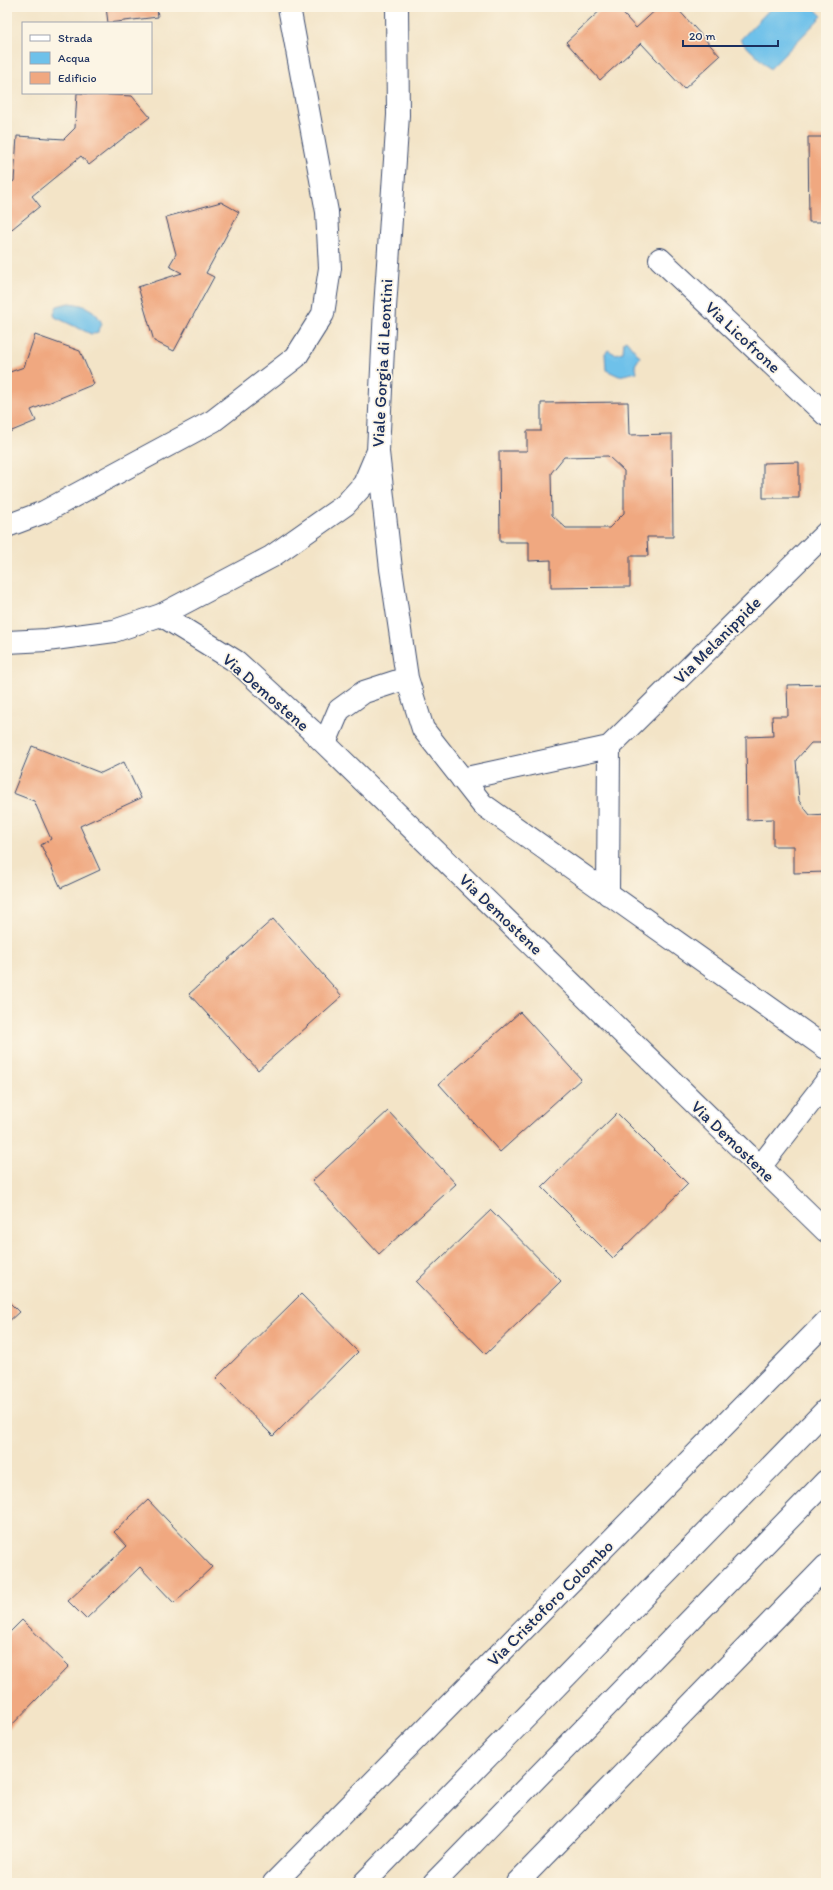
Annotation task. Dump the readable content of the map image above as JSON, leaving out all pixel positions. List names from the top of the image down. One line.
{"streets":{"street":["Via Licofrone","Viale Gorgia di Leontini","Via Melanippide","Via Demostene","Via Cristoforo Colombo"]},"crossings":[["Viale Gorgia di Leontini","Via Demostene"]],"legend":["Strada","Acqua","Edificio"],"scale_bar":"20 m"}
